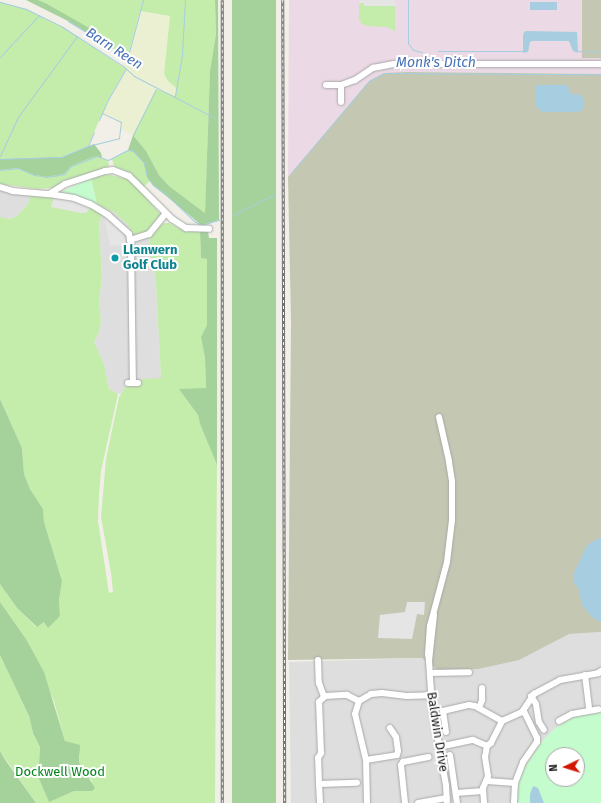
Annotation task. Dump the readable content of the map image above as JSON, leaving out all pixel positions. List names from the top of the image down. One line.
{"streets":{"street":["Baldwin Drive"]},"water":["Barn Reen","Monk's Ditch"],"parks":["Dockwell Wood"],"places":["Llanwern Golf Club"],"north":"left"}
